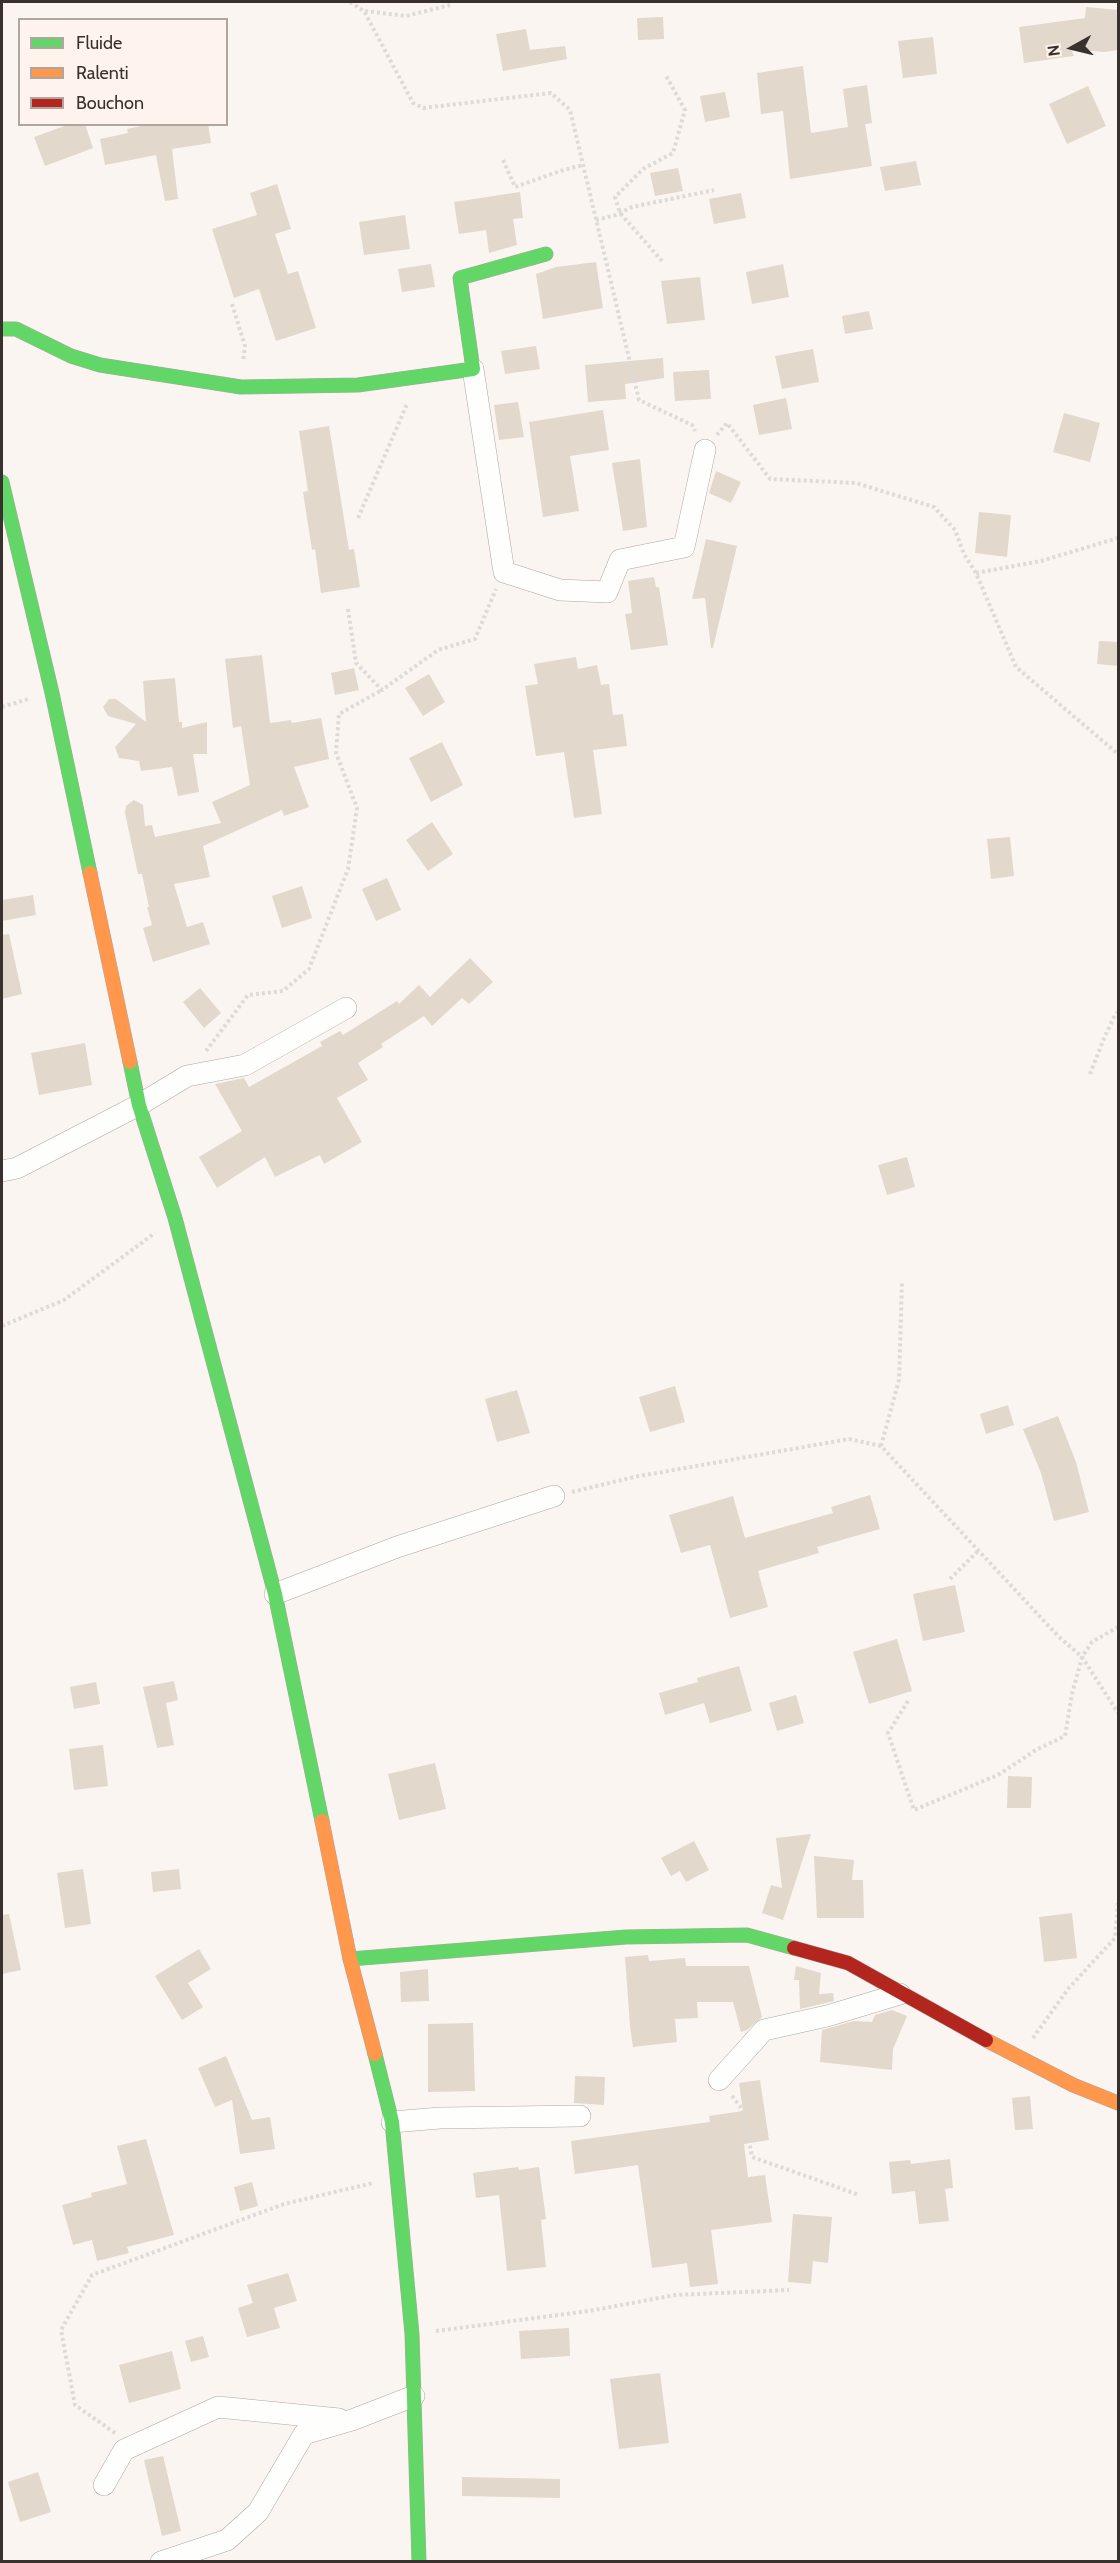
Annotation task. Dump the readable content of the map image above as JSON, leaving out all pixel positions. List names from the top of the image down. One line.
{"legend":["Fluide","Ralenti","Bouchon"],"north":"left"}
